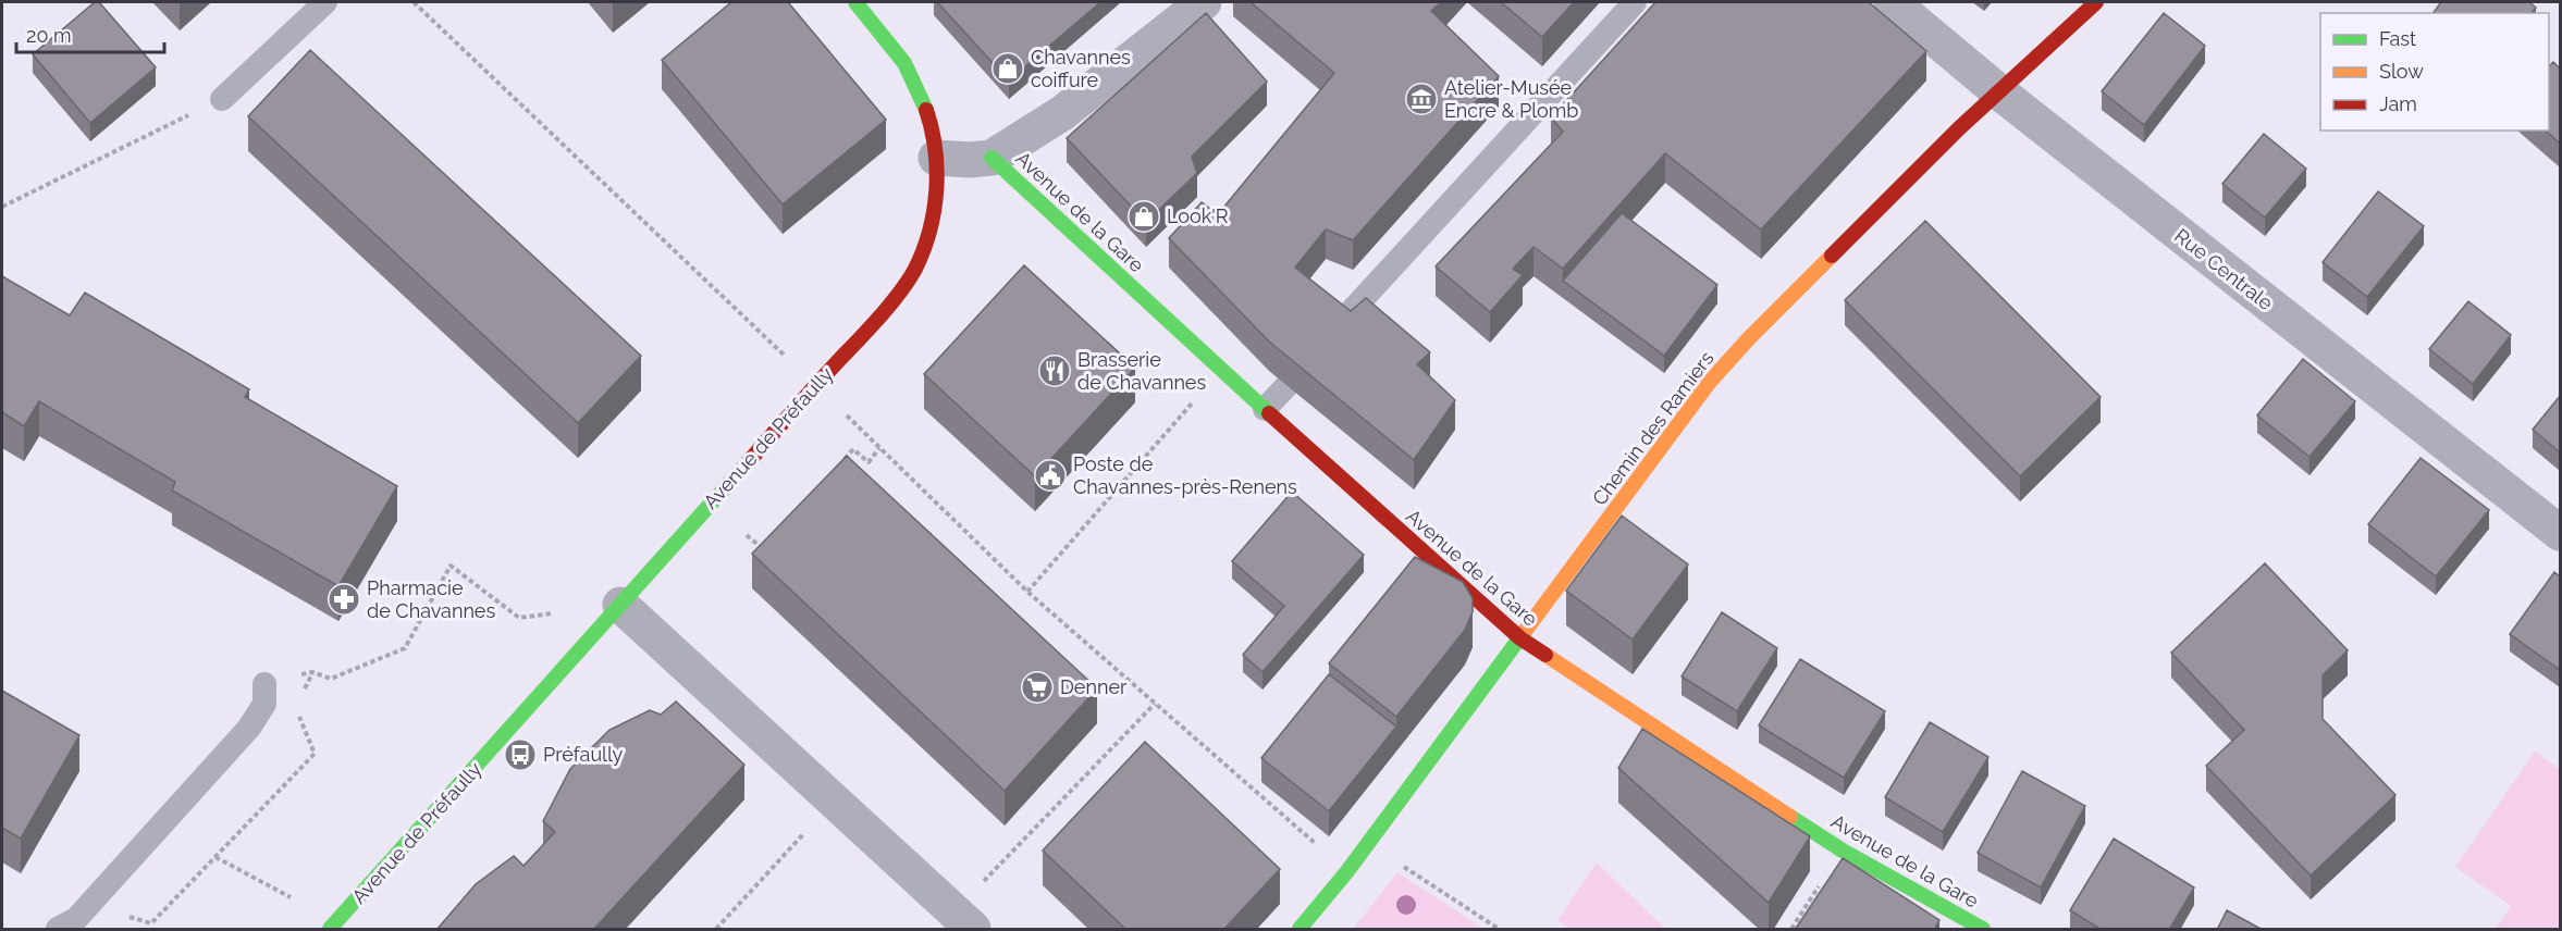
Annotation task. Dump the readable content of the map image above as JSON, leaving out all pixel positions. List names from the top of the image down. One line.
{"streets":{"street":["Avenue de la Gare","Rue Centrale","Chemin des Ramiers","Avenue de Préfaully"]},"crossings":[["Avenue de la Gare","Chemin des Ramiers"],["Rue Centrale","Chemin des Ramiers"]],"places":{"shop":["Chavannes coiffure","Look'R"],"museum":["Atelier-Musée Encre & Plomb"],"restaurant":["Brasserie de Chavannes"],"public building":["Poste de Chavannes-près-Renens"],"pharmacy":["Pharmacie de Chavannes"],"supermarket":["Denner"],"bus stop":["Préfaully"]},"legend":["Fast","Slow","Jam"],"scale_bar":"20 m"}
